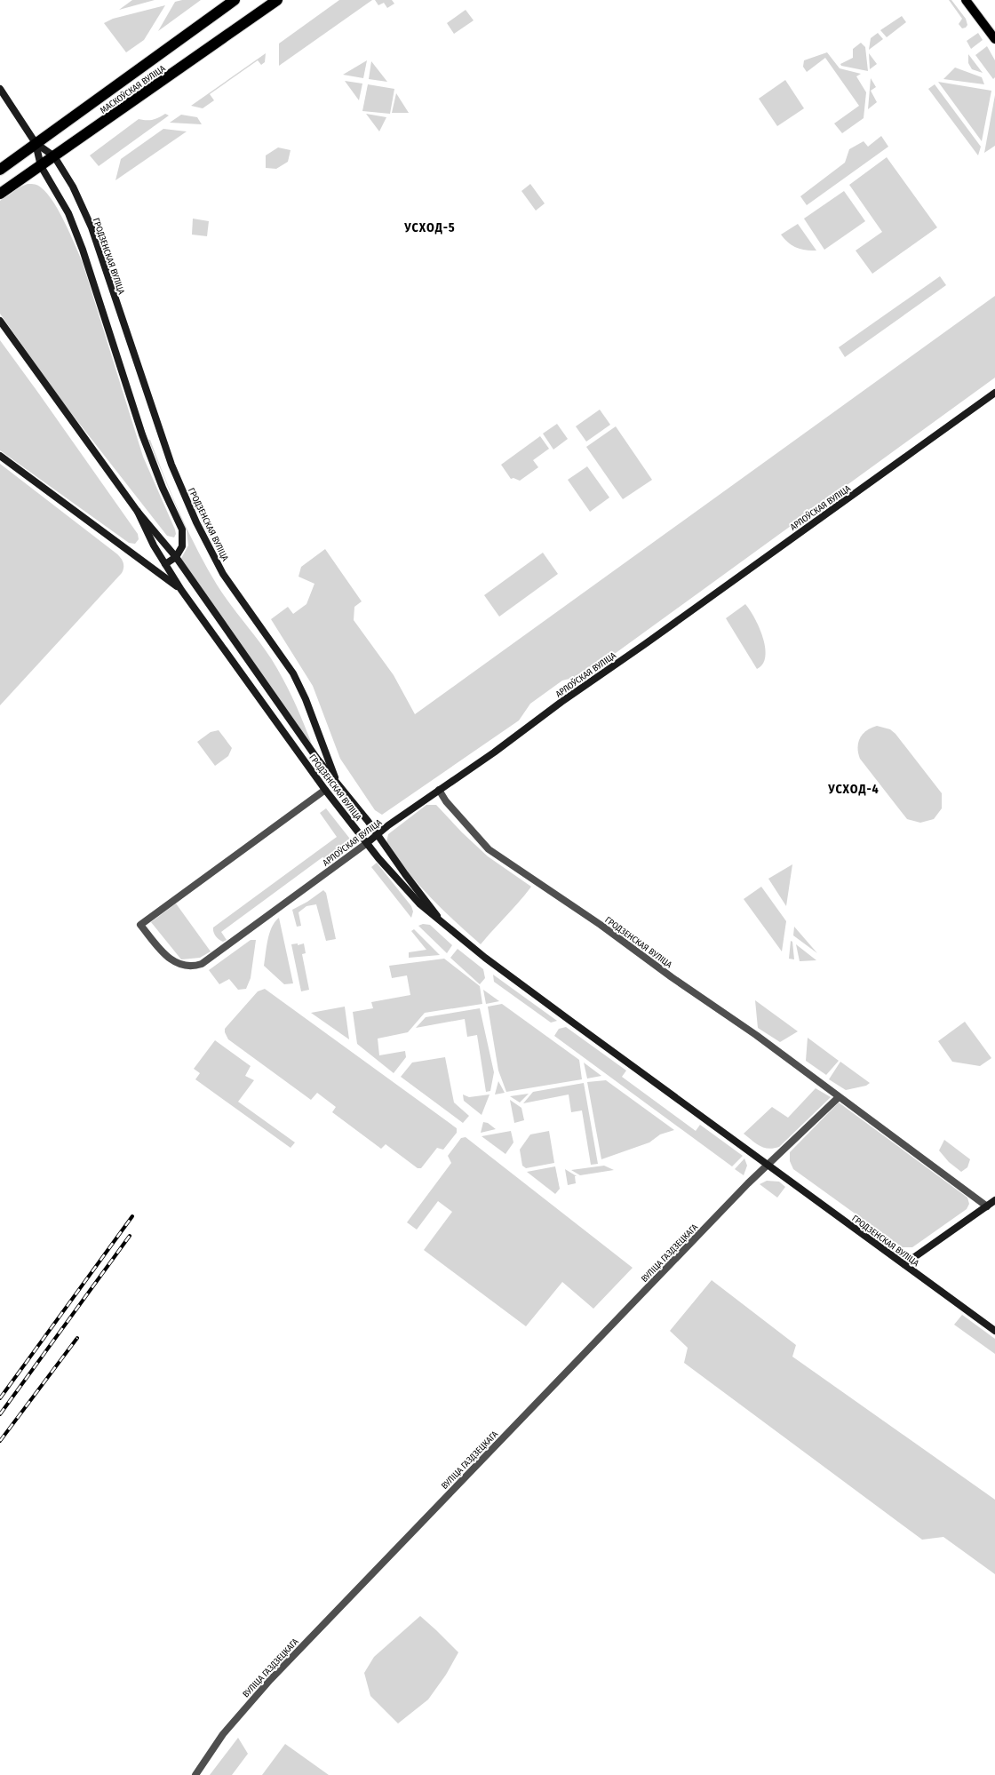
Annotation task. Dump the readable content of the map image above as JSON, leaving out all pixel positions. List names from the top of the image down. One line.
{"streets":{"highway":["МАСКОЎСКАЯ ВУЛІЦА"],"main road":["ГРОДЗЕНСКАЯ ВУЛІЦА","АРЛОЎСКАЯ ВУЛІЦА"],"street":["ВУЛІЦА ГАЗДЗЕЦКАГА"]},"crossings":[["МАСКОЎСКАЯ ВУЛІЦА","ГРОДЗЕНСКАЯ ВУЛІЦА"],["ГРОДЗЕНСКАЯ ВУЛІЦА","АРЛОЎСКАЯ ВУЛІЦА"],["ГРОДЗЕНСКАЯ ВУЛІЦА","ВУЛІЦА ГАЗДЗЕЦКАГА"]],"districts":["УСХОД-5","УСХОД-4"]}
